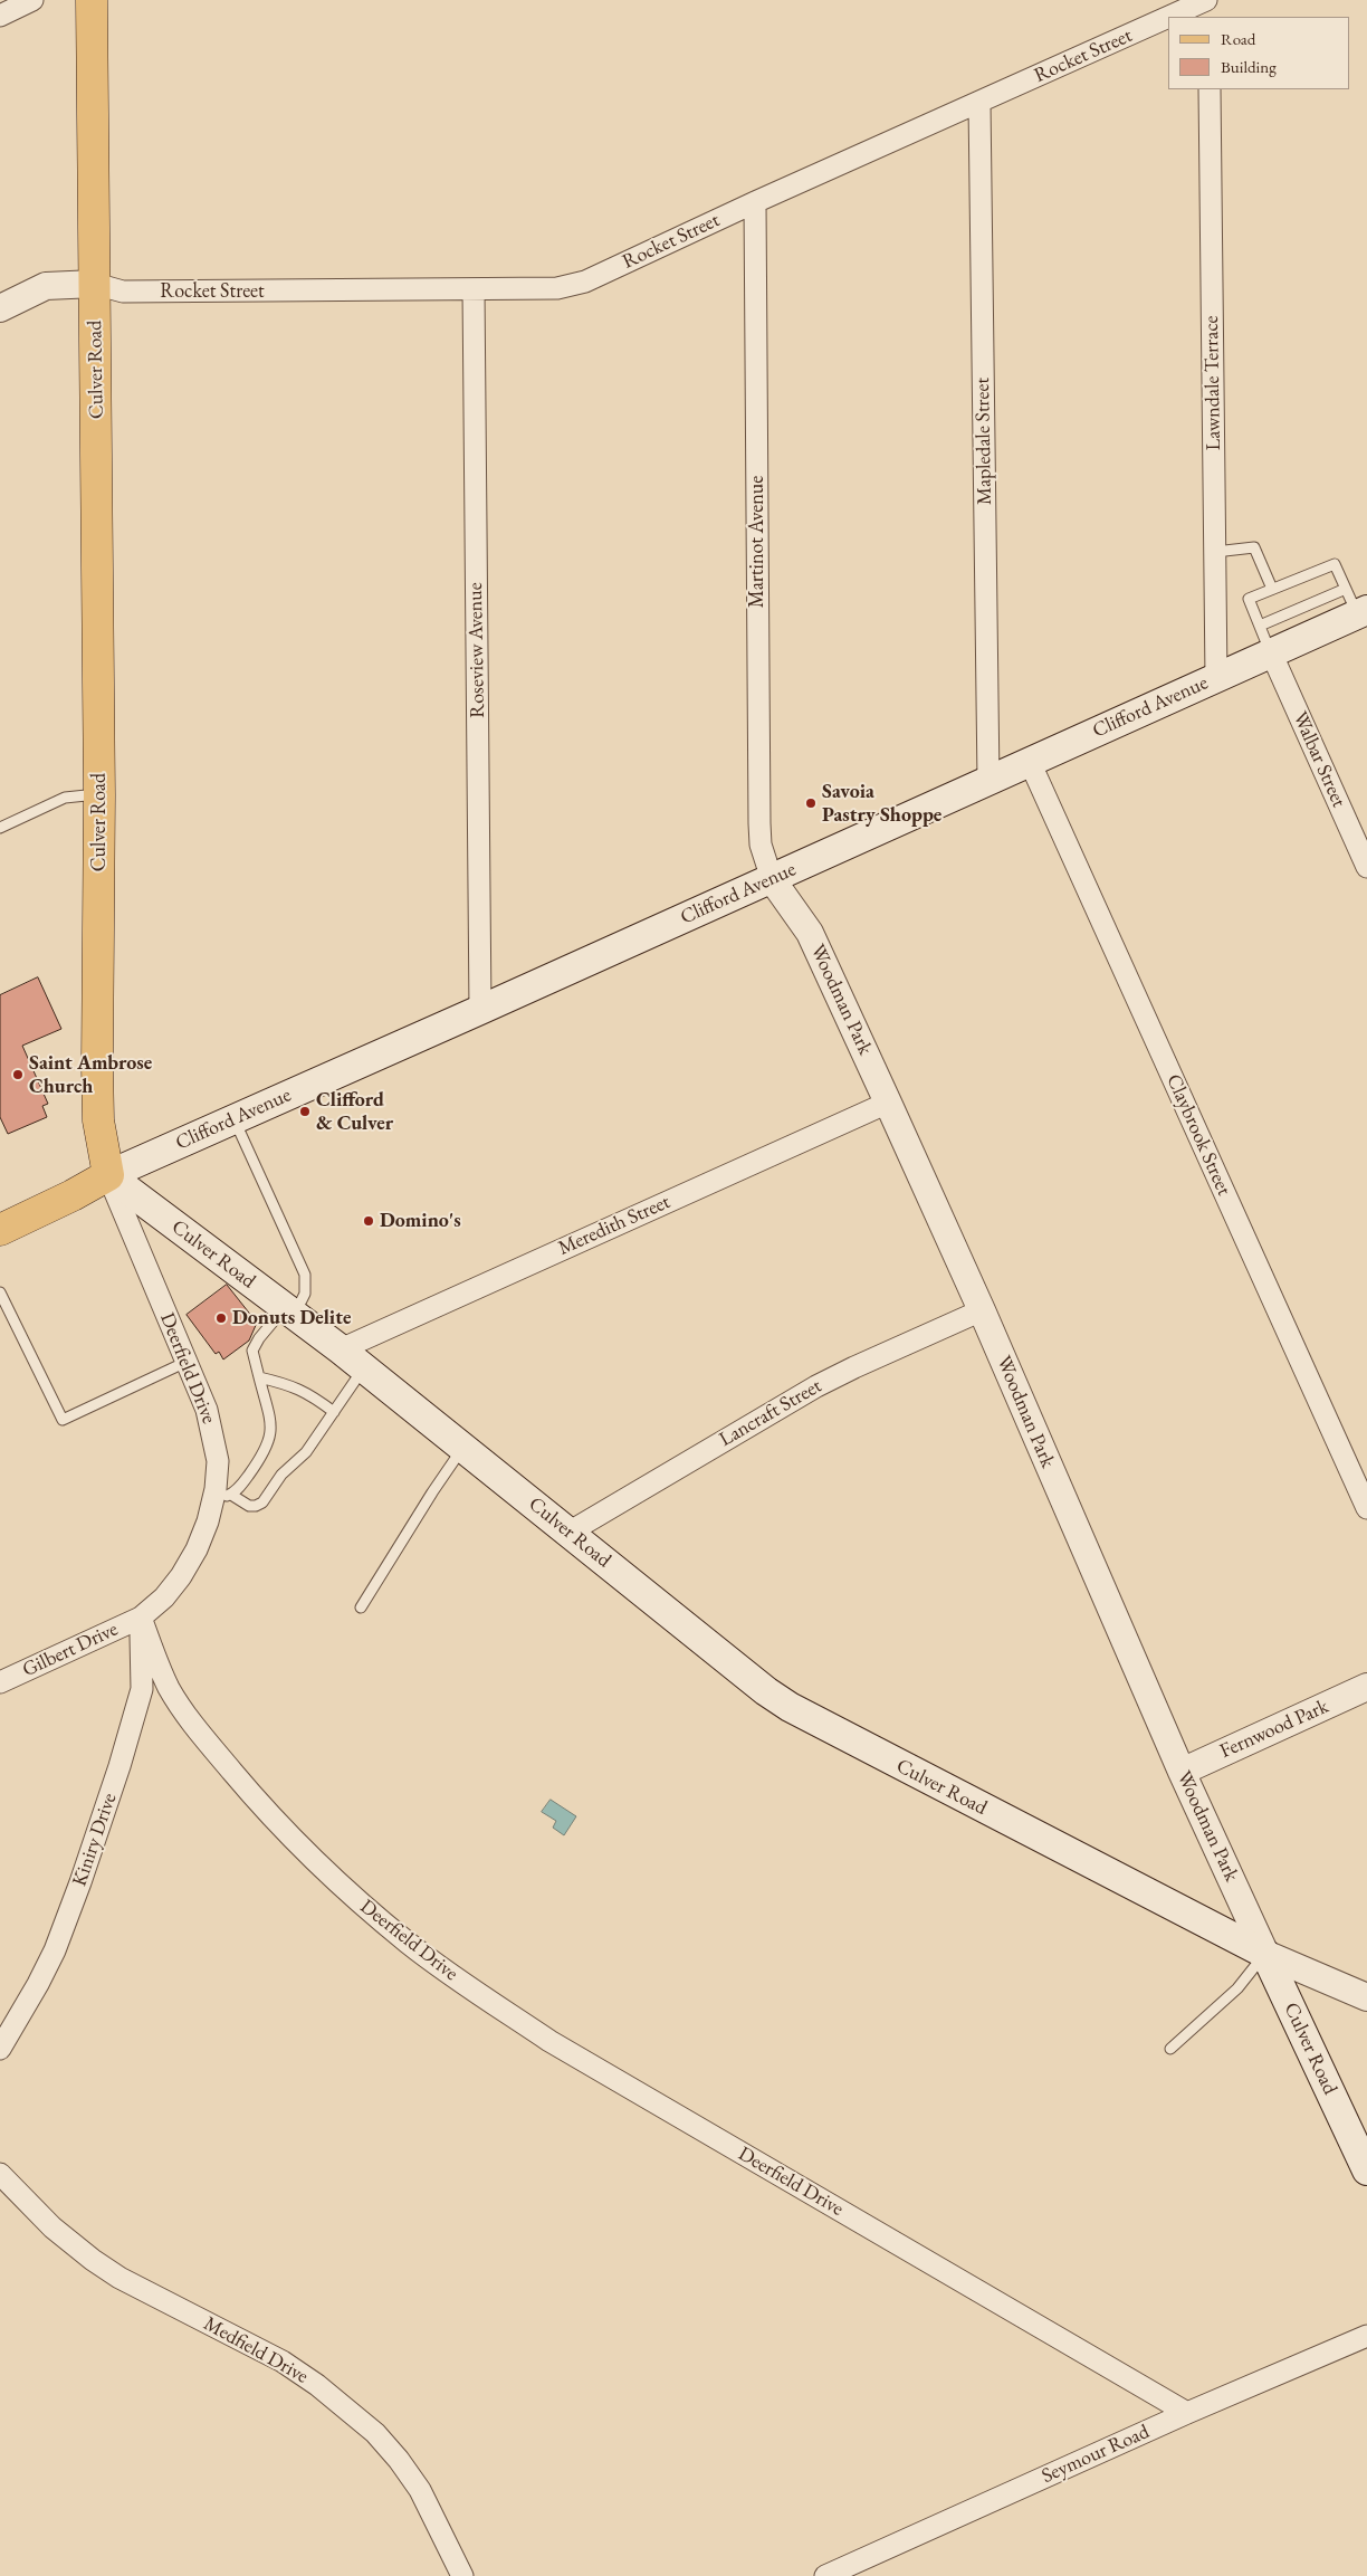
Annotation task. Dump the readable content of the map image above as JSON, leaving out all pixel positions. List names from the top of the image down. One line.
{"streets":{"main road":["Culver Road","Clifford Avenue"],"street":["Rocket Street","Lawndale Terrace","Mapledale Street","Martinot Avenue","Roseview Avenue","Walbar Street","Woodman Park","Claybrook Street","Meredith Street","Deerfield Drive","Lancraft Street","Gilbert Drive","Fernwood Park","Kiniry Drive","Medfield Drive","Seymour Road"]},"crossings":[["Rocket Street","Culver Road"],["Rocket Street","Mapledale Street"],["Rocket Street","Martinot Avenue"],["Rocket Street","Roseview Avenue"],["Culver Road","Clifford Avenue"],["Culver Road","Woodman Park"],["Culver Road","Meredith Street"],["Culver Road","Deerfield Drive"],["Culver Road","Lancraft Street"],["Lawndale Terrace","Clifford Avenue"],["Mapledale Street","Clifford Avenue"],["Martinot Avenue","Clifford Avenue"],["Martinot Avenue","Woodman Park"],["Roseview Avenue","Clifford Avenue"],["Clifford Avenue","Walbar Street"],["Clifford Avenue","Woodman Park"],["Clifford Avenue","Claybrook Street"],["Clifford Avenue","Deerfield Drive"],["Woodman Park","Meredith Street"],["Woodman Park","Lancraft Street"],["Woodman Park","Fernwood Park"],["Deerfield Drive","Gilbert Drive"],["Deerfield Drive","Kiniry Drive"],["Deerfield Drive","Seymour Road"],["Gilbert Drive","Kiniry Drive"]],"places":["Savoia Pastry Shoppe","Saint Ambrose Church","Clifford & Culver","Domino's","Donuts Delite"],"legend":["Road","Building"]}
